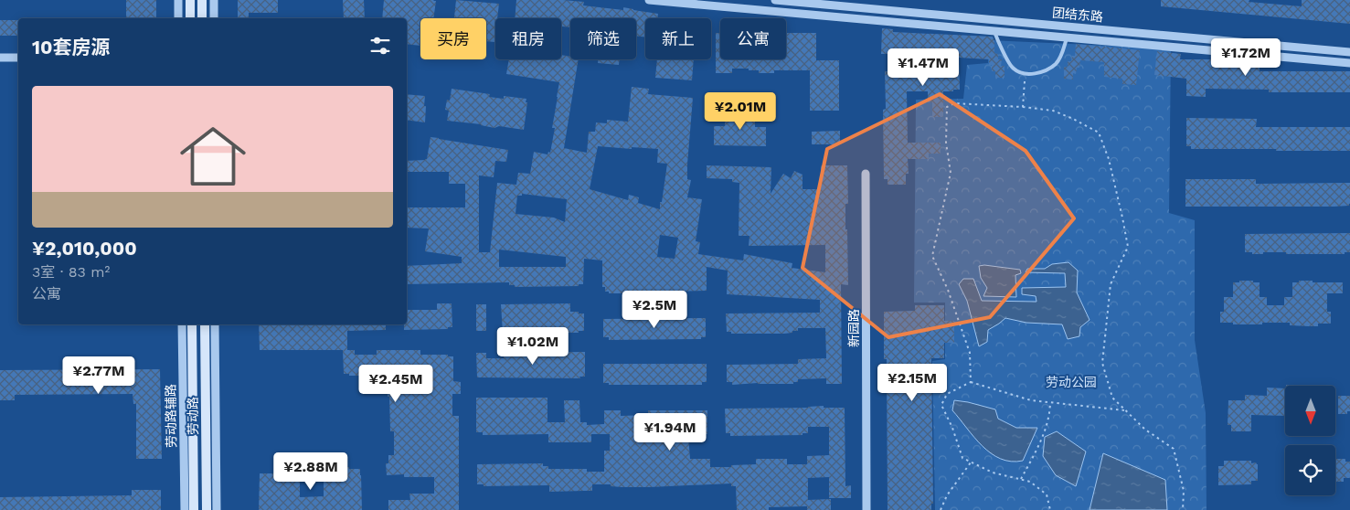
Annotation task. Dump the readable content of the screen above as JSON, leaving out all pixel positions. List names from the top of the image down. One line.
{"streets":{"main road":["劳动路"],"street":["团结东路","新园路","劳动路辅路"]},"parks":["劳动公园"],"north":"bottom","page":{"chip":["买房","租房","筛选","新上","公寓"],"heading":"10套房源","price":["¥1.72M","¥1.47M","¥2.01M","¥2.5M","¥1.02M","¥2.77M","¥2.15M","¥2.45M","¥1.94M","¥2.88M"],"list":[{"name":"¥2,010,000","note":"3室 · 83 m² · 公寓"}]}}
